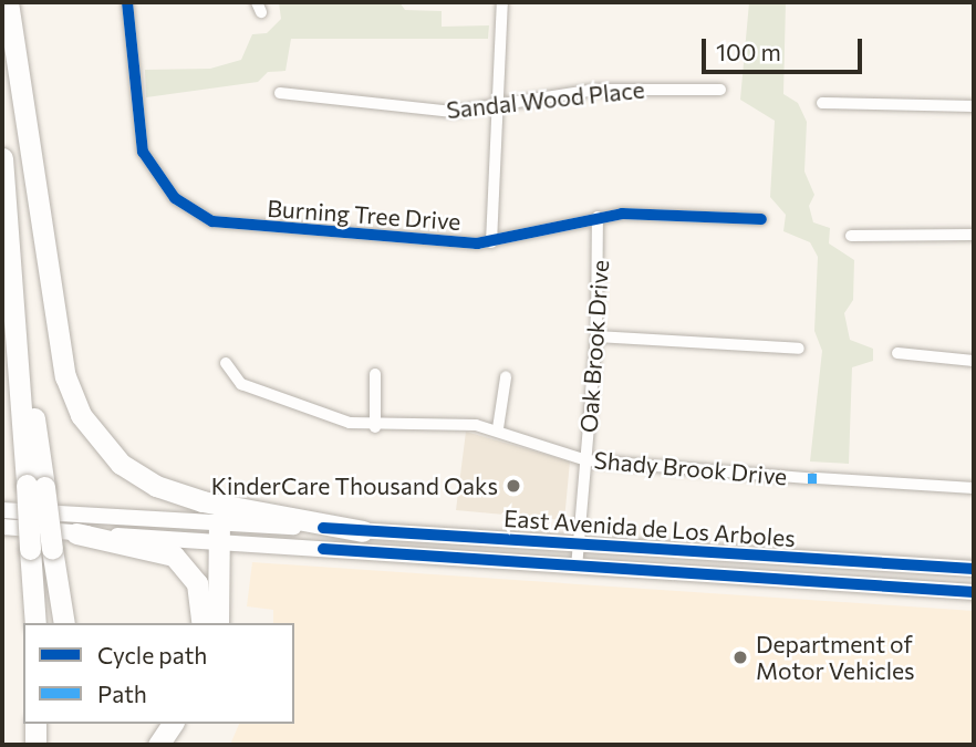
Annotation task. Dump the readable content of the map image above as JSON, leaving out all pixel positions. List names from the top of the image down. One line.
{"streets":{"main road":["East Avenida de Los Arboles"],"street":["Sandal Wood Place","Burning Tree Drive","Oak Brook Drive","Shady Brook Drive"]},"crossings":[["Burning Tree Drive","Oak Brook Drive"],["Oak Brook Drive","Shady Brook Drive"],["Oak Brook Drive","East Avenida de Los Arboles"]],"places":["KinderCare Thousand Oaks","Department of Motor Vehicles"],"legend":["Cycle path","Path"],"scale_bar":"100 m"}
